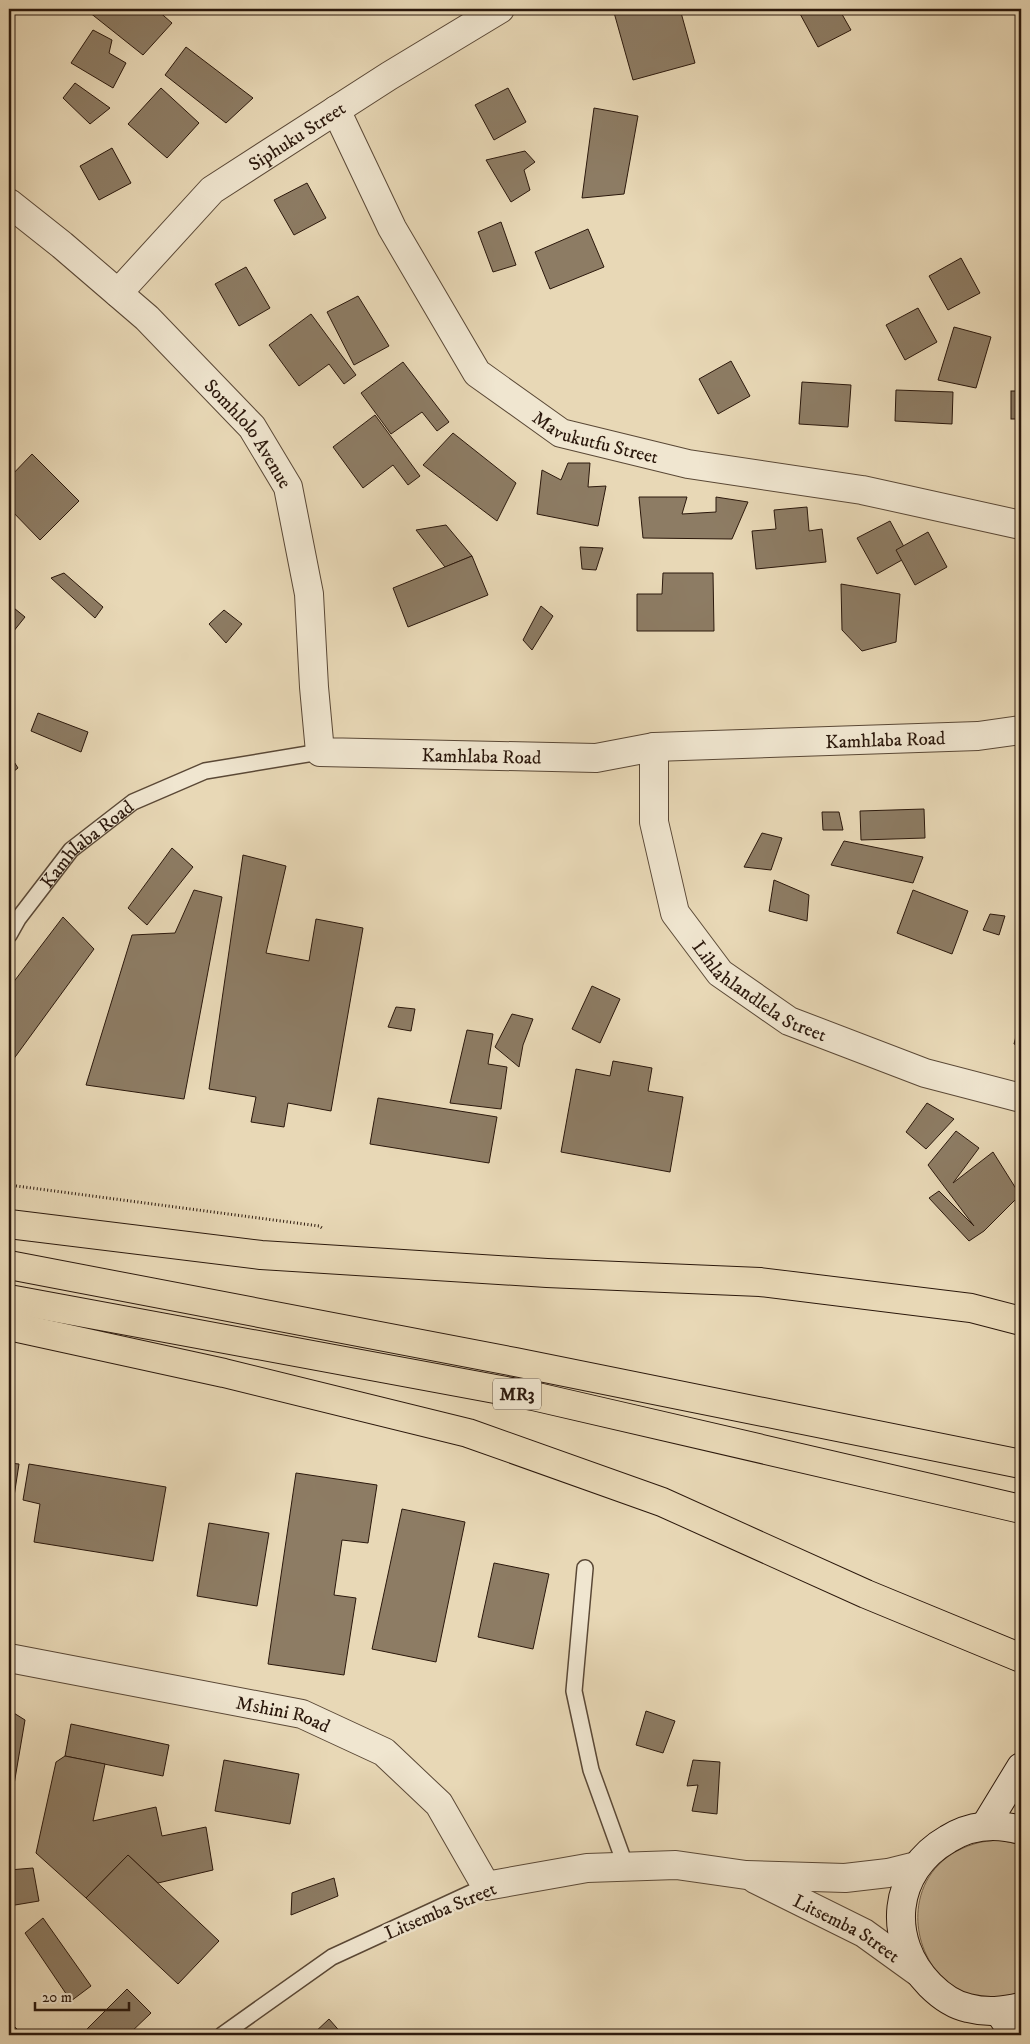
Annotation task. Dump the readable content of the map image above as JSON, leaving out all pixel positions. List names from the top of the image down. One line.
{"streets":{"highway":["MR3"],"street":["Siphuku Street","Mavukutfu Street","Somhlolo Avenue","Kamhlaba Road","Lihlahlandlela Street","Mshini Road","Litsemba Street"]},"crossings":[["Siphuku Street","Mavukutfu Street"],["Siphuku Street","Somhlolo Avenue"],["Somhlolo Avenue","Kamhlaba Road"],["Kamhlaba Road","Lihlahlandlela Street"],["Mshini Road","Litsemba Street"]],"scale_bar":"20 m"}
